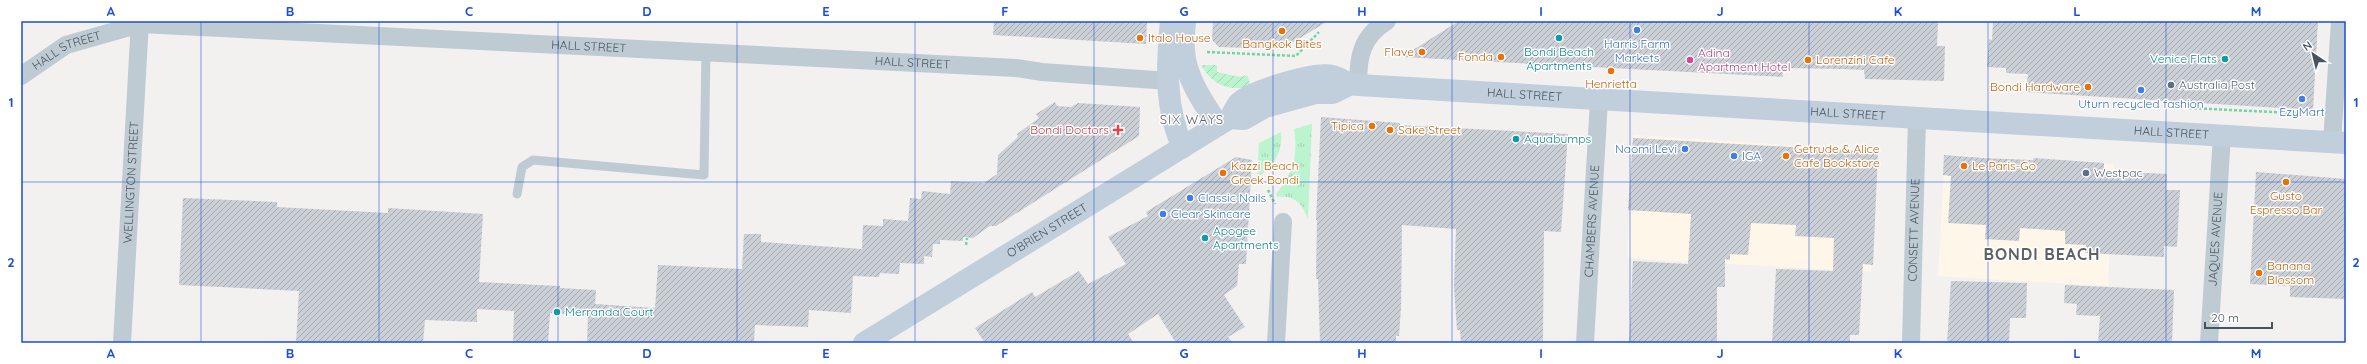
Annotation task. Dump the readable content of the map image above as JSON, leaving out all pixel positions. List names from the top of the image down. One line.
{"streets":{"street":["HALL STREET","WELLINGTON STREET","CHAMBERS AVENUE","O'BRIEN STREET","CONSETT AVENUE","JAQUES AVENUE"]},"crossings":[["HALL STREET","WELLINGTON STREET"],["HALL STREET","CHAMBERS AVENUE"],["HALL STREET","O'BRIEN STREET"],["HALL STREET","CONSETT AVENUE"],["HALL STREET","JAQUES AVENUE"]],"districts":["SIX WAYS","BONDI BEACH"],"places":{"other":["Harris Farm Markets","Bangkok Bites","Italo House","Bondi Beach Apartments","Flave","Fonda","Venice Flats","Adina Apartment Hotel","Lorenzini Cafe","Henrietta","Australia Post","Bondi Hardware","Uturn recycled fashion","EzyMart","Tipica","Sake Street","Aquabumps","Naomi Levi","IGA","Getrude & Alice Cafe Bookstore","Le Paris-Go","Kazzi Beach Greek Bondi","Westpac","Gusto Espresso Bar","Classic Nails","Clear Skincare","Apogee Apartments","Banana Blossom","Merranda Court"],"health":["Bondi Doctors"]},"scale_bar":"20 m","north":"top left","grid":{"columns":["A","B","C","D","E","F","G","H","I","J","K","L","M"],"rows":["1","2"]}}
